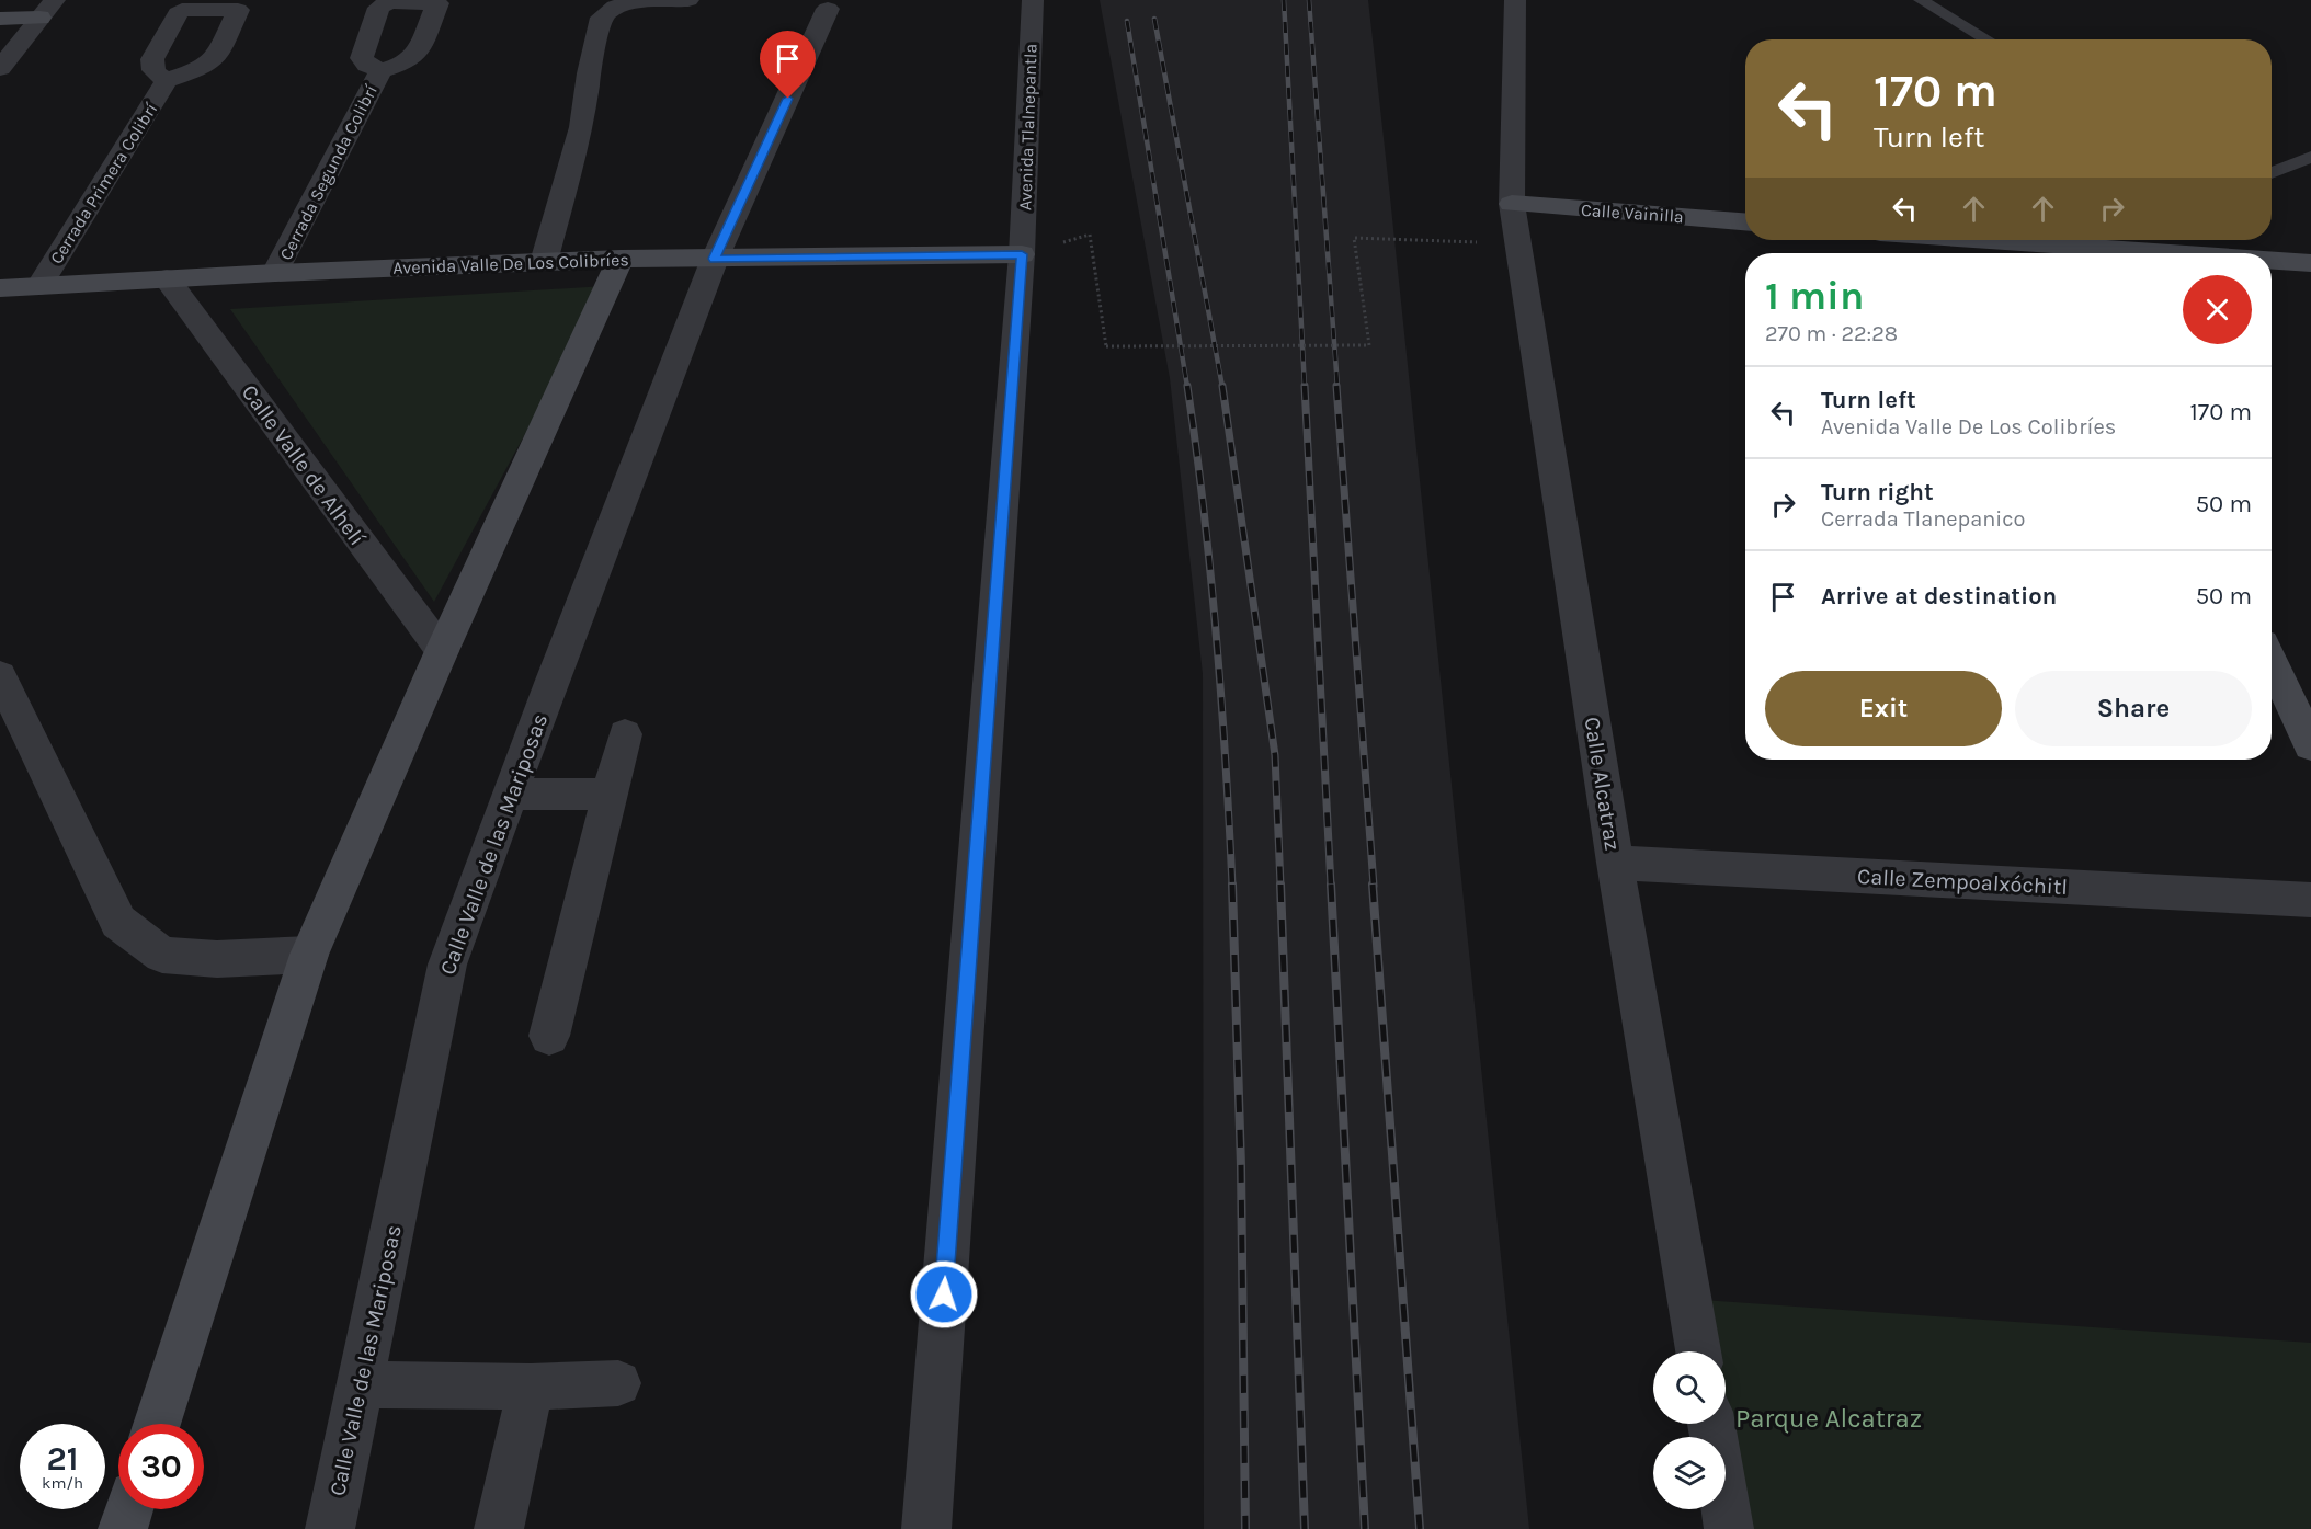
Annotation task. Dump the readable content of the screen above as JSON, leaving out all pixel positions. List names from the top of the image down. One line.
{"streets":{"street":["Avenida Tlalnepantla","Cerrada Segunda Colibrí","Cerrada Primera Colibrí","Calle Vainilla","Avenida Valle De Los Colibríes","Calle Valle de Alhelí","Calle Alcatraz","Calle Valle de las Mariposas","Calle Zempoalxóchitl"]},"crossings":[["Avenida Tlalnepantla","Avenida Valle De Los Colibríes"],["Cerrada Segunda Colibrí","Avenida Valle De Los Colibríes"],["Cerrada Primera Colibrí","Avenida Valle De Los Colibríes"],["Calle Vainilla","Calle Alcatraz"],["Avenida Valle De Los Colibríes","Calle Valle de Alhelí"],["Avenida Valle De Los Colibríes","Calle Valle de las Mariposas"],["Calle Alcatraz","Calle Zempoalxóchitl"]],"parks":["Parque Alcatraz"],"page":{"turn":["170 m","Turn left"],"heading":["1 min","270 m · 22:28"],"list":[{"name":"Turn left","note":"Avenida Valle De Los Colibríes","value":"170 m"},{"name":"Turn right","note":"Cerrada Tlanepanico","value":"50 m"},{"name":"Arrive at destination","value":"50 m"}],"buttons":["Exit","Share"],"speed":"21 km/h","limit":"30"}}
